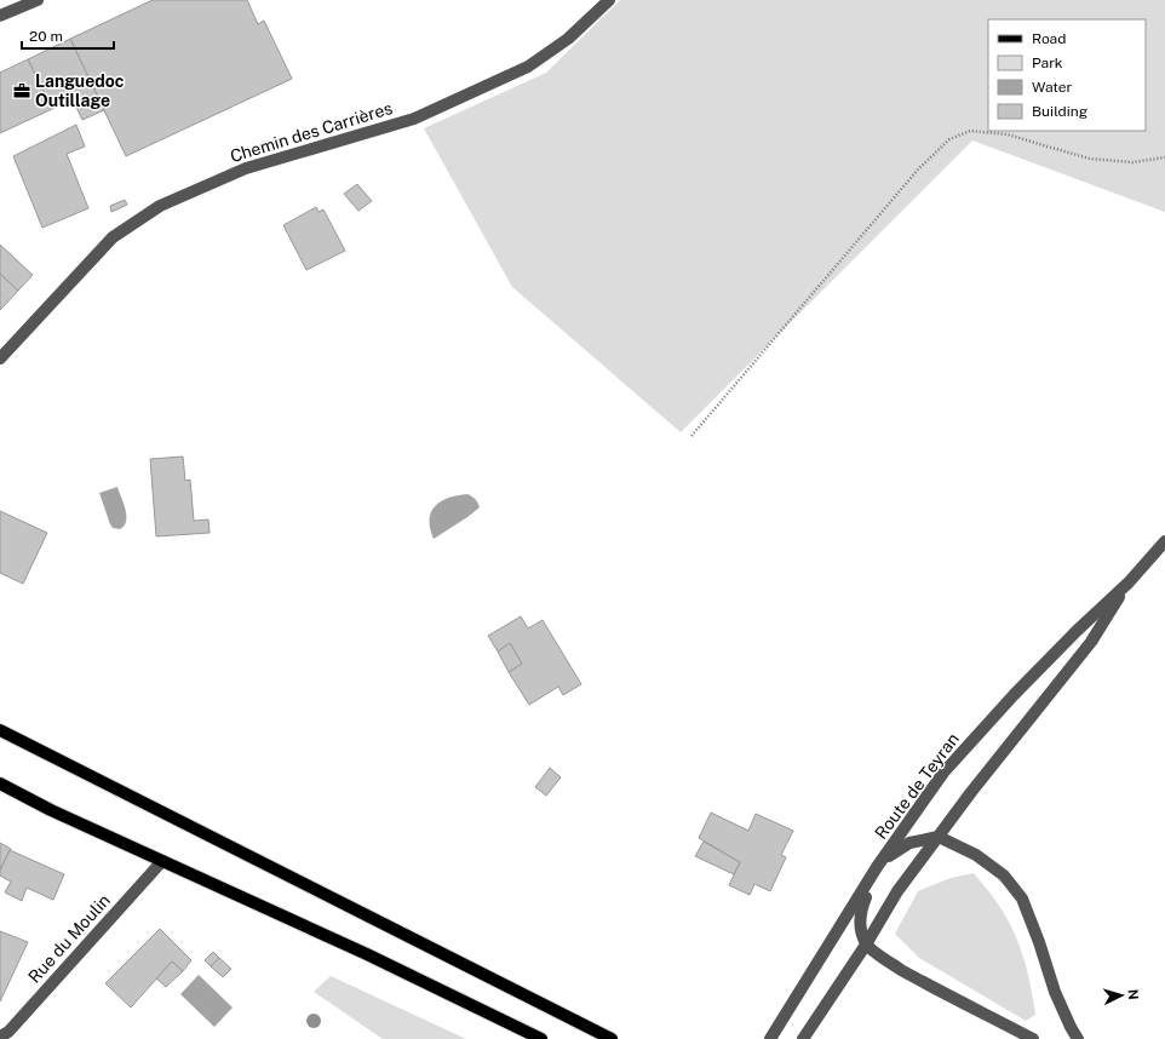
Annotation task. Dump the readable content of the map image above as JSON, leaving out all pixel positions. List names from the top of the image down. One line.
{"streets":{"street":["Chemin des Carrières","Route de Teyran","Rue du Moulin"]},"places":{"office":["Languedoc Outillage"]},"legend":["Road","Park","Water","Building"],"scale_bar":"20 m","north":"right"}
